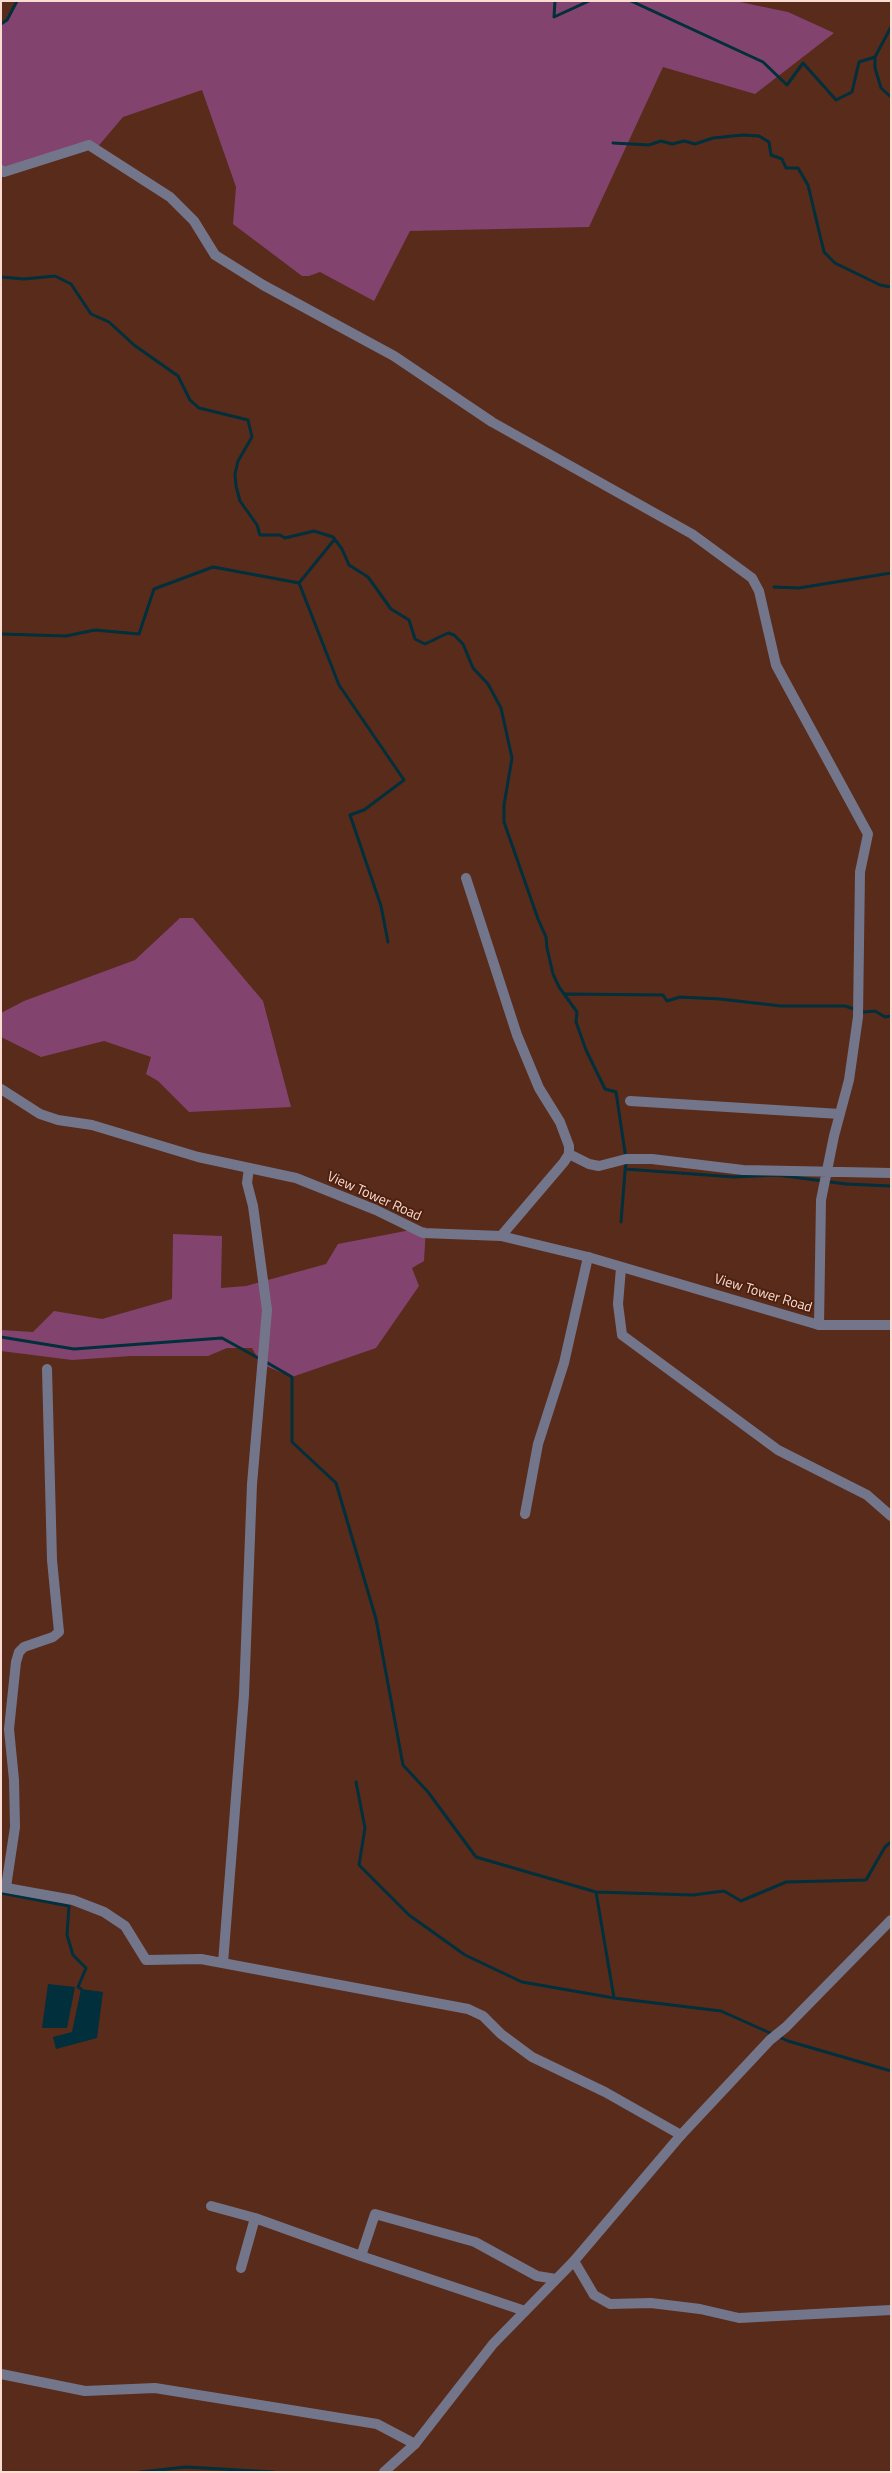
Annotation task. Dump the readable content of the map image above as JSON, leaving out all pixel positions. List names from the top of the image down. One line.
{"streets":{"street":["View Tower Road"]}}
